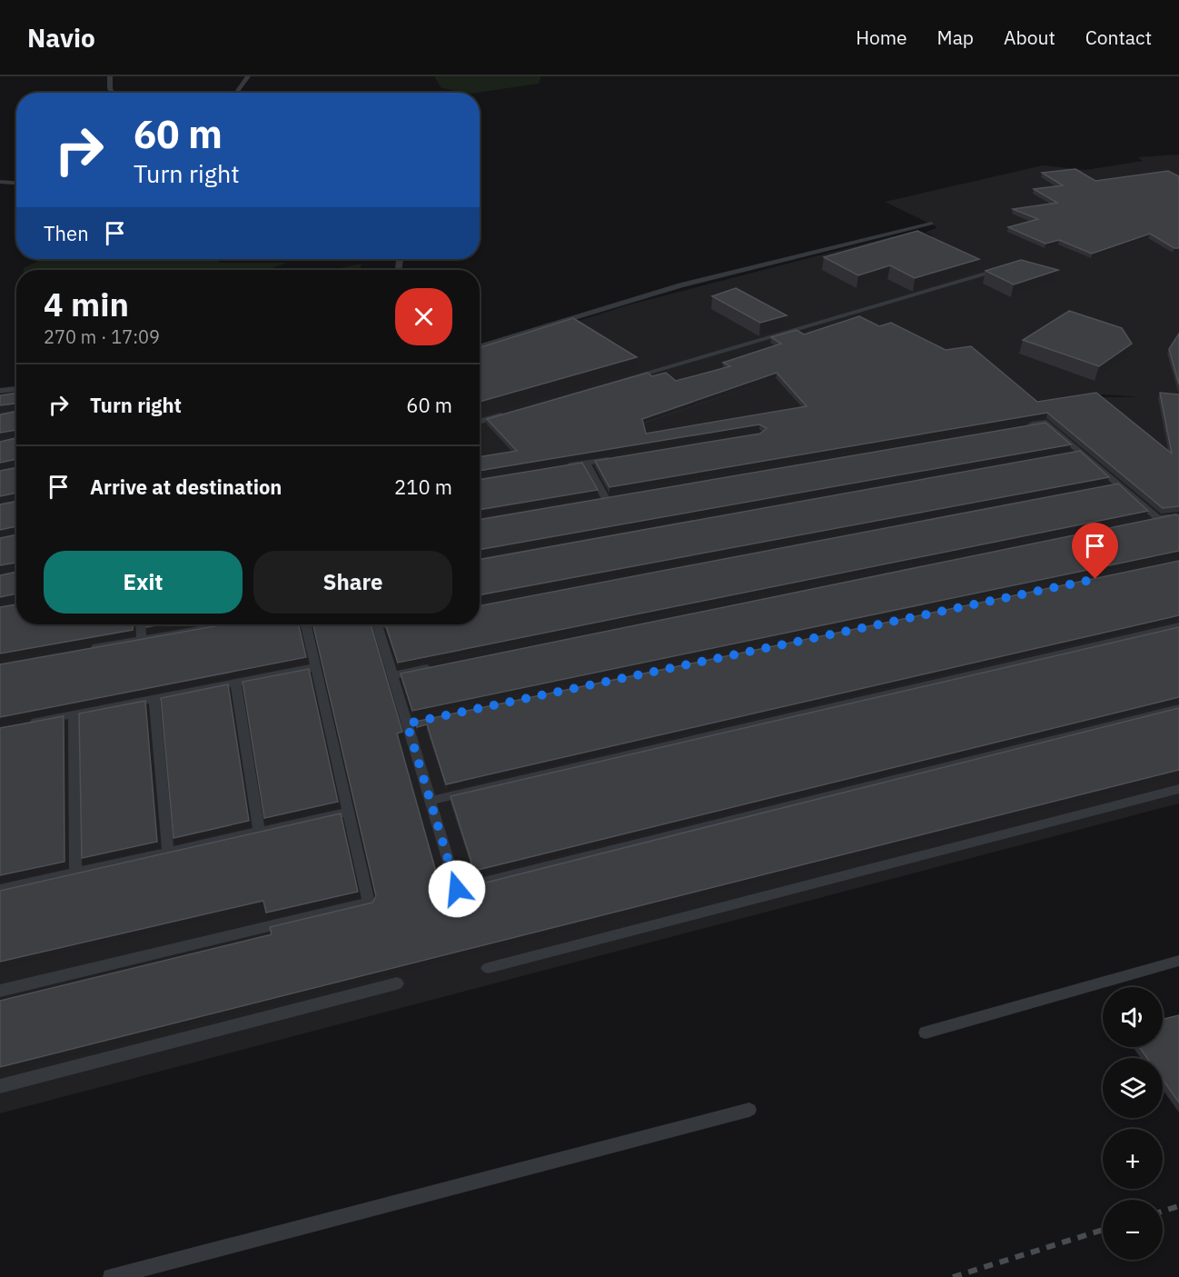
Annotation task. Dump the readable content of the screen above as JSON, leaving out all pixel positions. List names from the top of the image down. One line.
{"page":{"header":"Navio","nav":["Home","Map","About","Contact"],"turn":["60 m","Turn right"],"then":"Then","heading":["4 min","270 m · 17:09"],"list":[{"name":"Turn right","value":"60 m"},{"name":"Arrive at destination","value":"210 m"}],"buttons":["Exit","Share"],"map_buttons":["+","−"]}}
